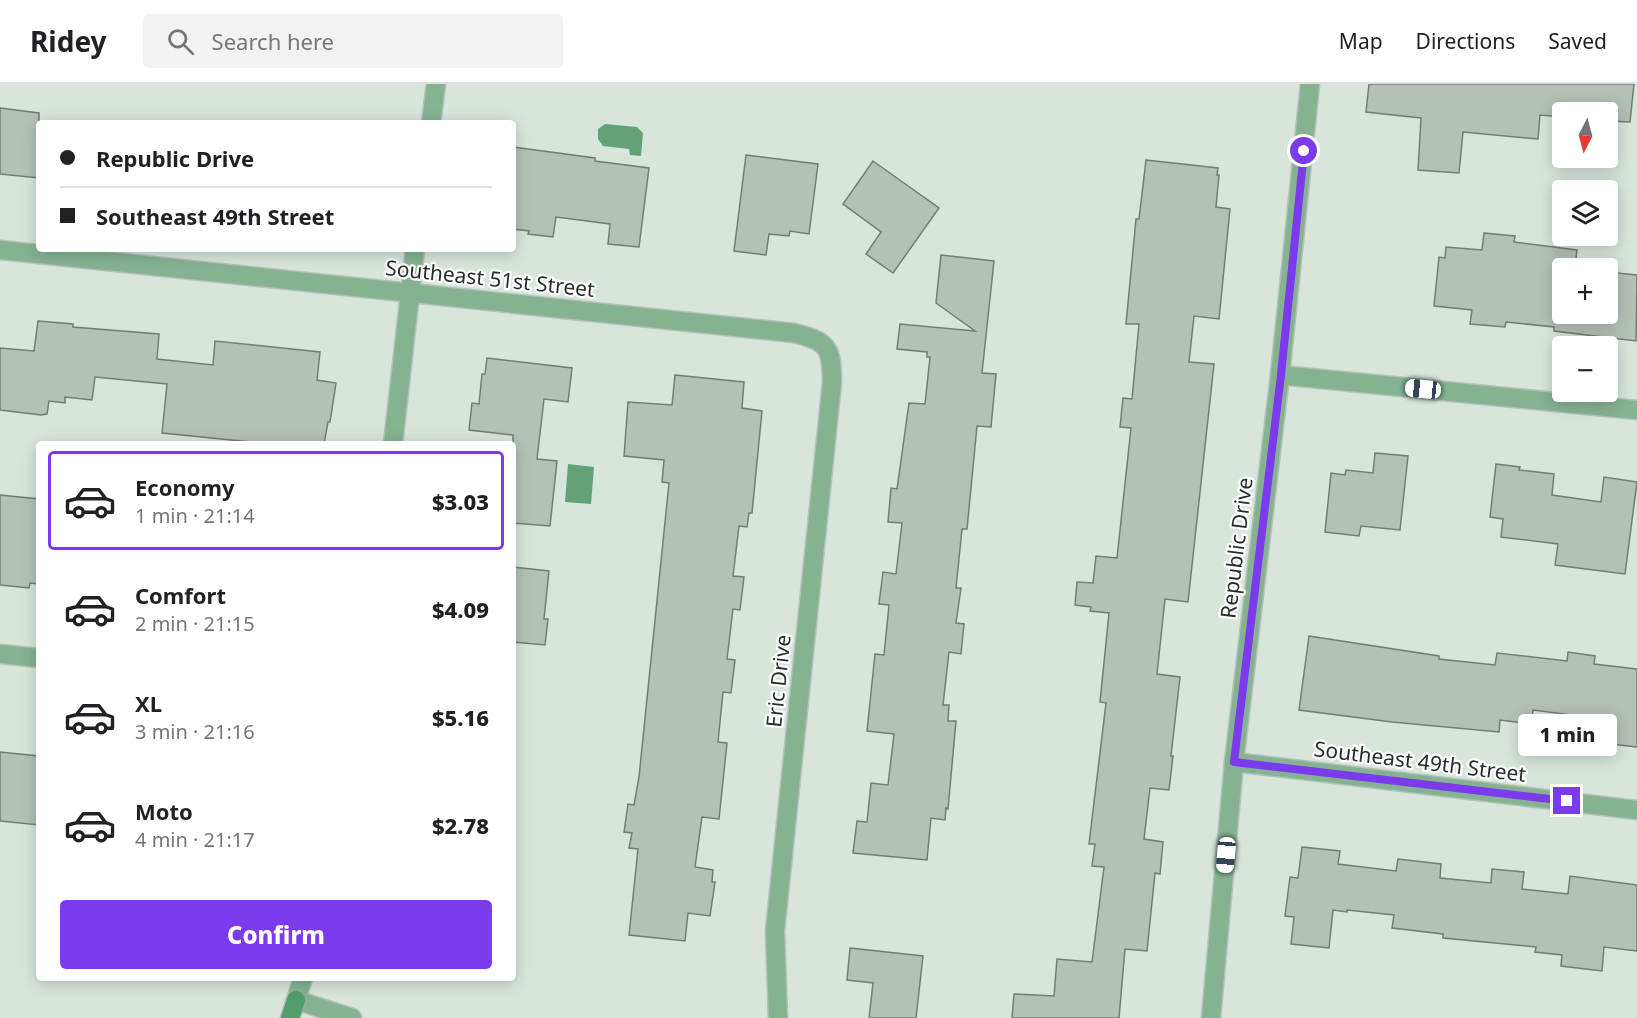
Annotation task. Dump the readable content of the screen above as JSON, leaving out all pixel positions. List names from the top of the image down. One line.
{"streets":{"street":["Southeast 51st Street","Republic Drive","Eric Drive","Southeast 49th Street"]},"crossings":[["Southeast 51st Street","Eric Drive"],["Republic Drive","Southeast 49th Street"]],"north":"bottom","page":{"header":"Ridey","search":"Search here","nav":["Map","Directions","Saved"],"map_buttons":["+","−"],"banner":["Republic Drive","Southeast 49th Street"],"list":[{"name":"Economy","note":"1 min · 21:14","value":"$3.03"},{"name":"Comfort","note":"2 min · 21:15","value":"$4.09"},{"name":"XL","note":"3 min · 21:16","value":"$5.16"},{"name":"Moto","note":"4 min · 21:17","value":"$2.78"}],"bubble":"1 min","buttons":"Confirm"}}
